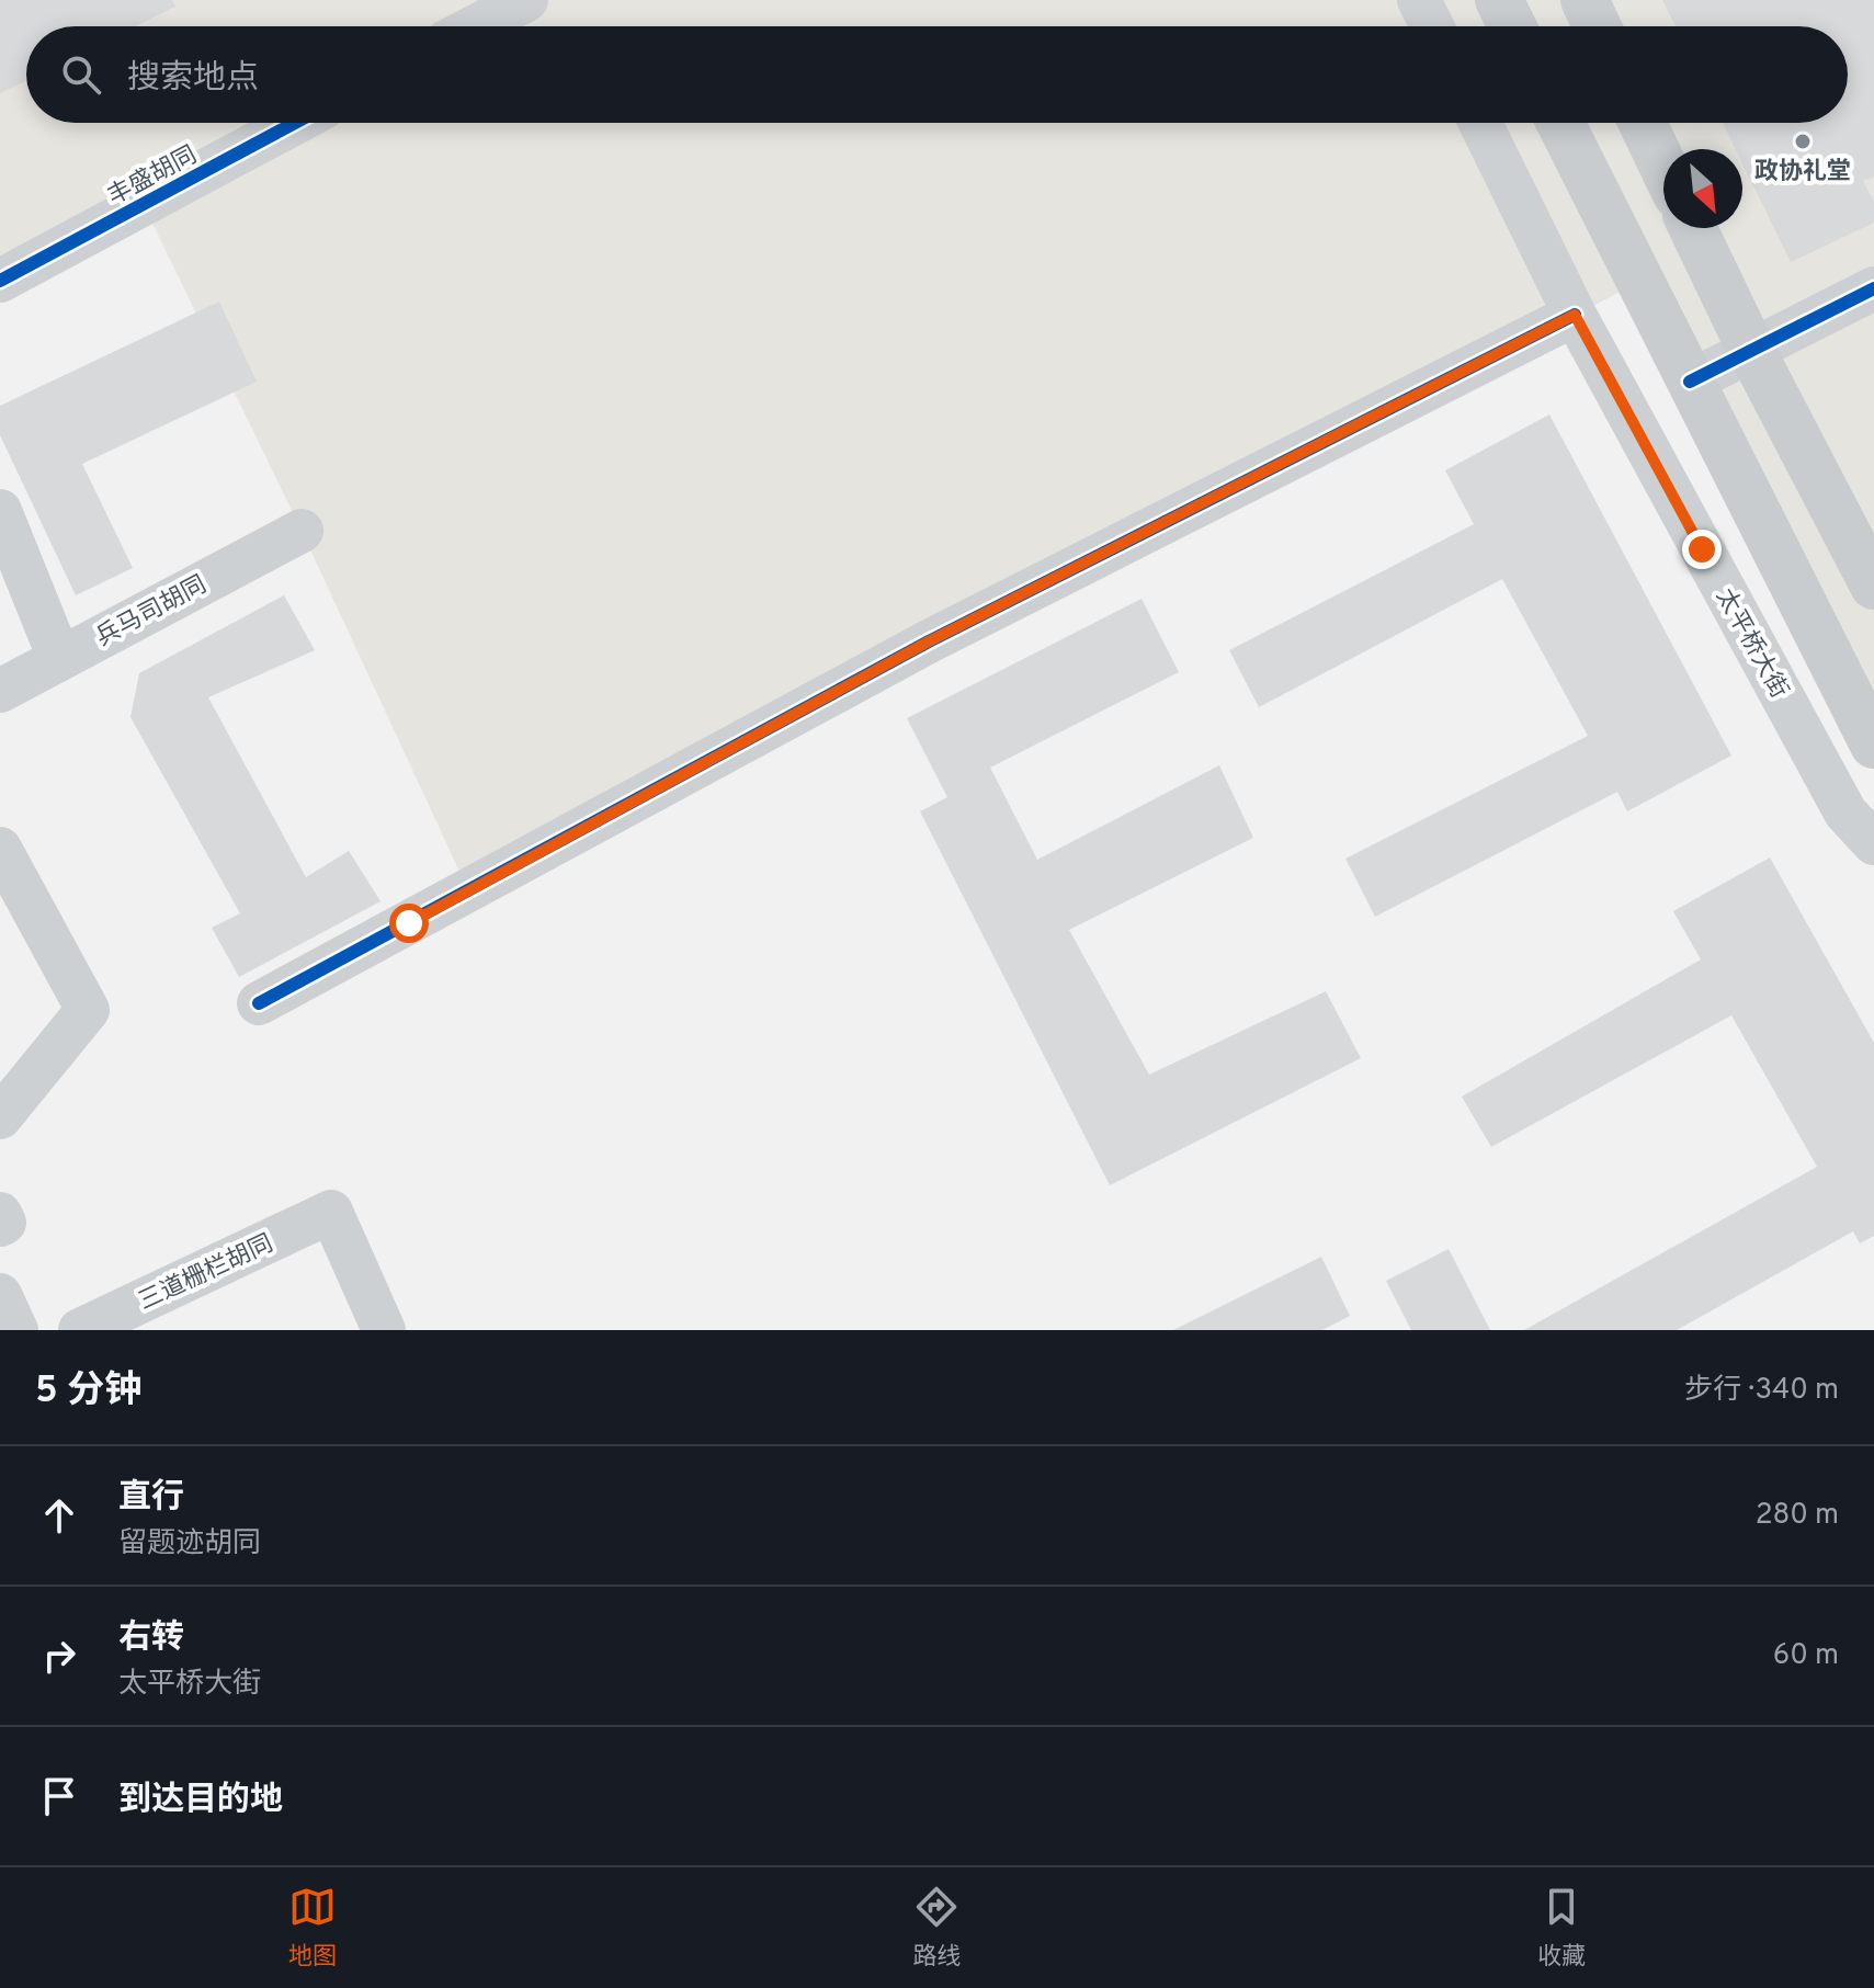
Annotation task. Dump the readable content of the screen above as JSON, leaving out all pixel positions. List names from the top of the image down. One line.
{"streets":{"street":["丰盛胡同","兵马司胡同","太平桥大街","三道栅栏胡同"]},"places":["政协礼堂"],"north":"bottom right","page":{"search":"搜索地点","heading":["5 分钟","步行 · 340 m"],"list":[["直行","留题迹胡同","280 m"],["右转","太平桥大街","60 m"],"到达目的地"],"nav":["地图","路线","收藏"]}}
